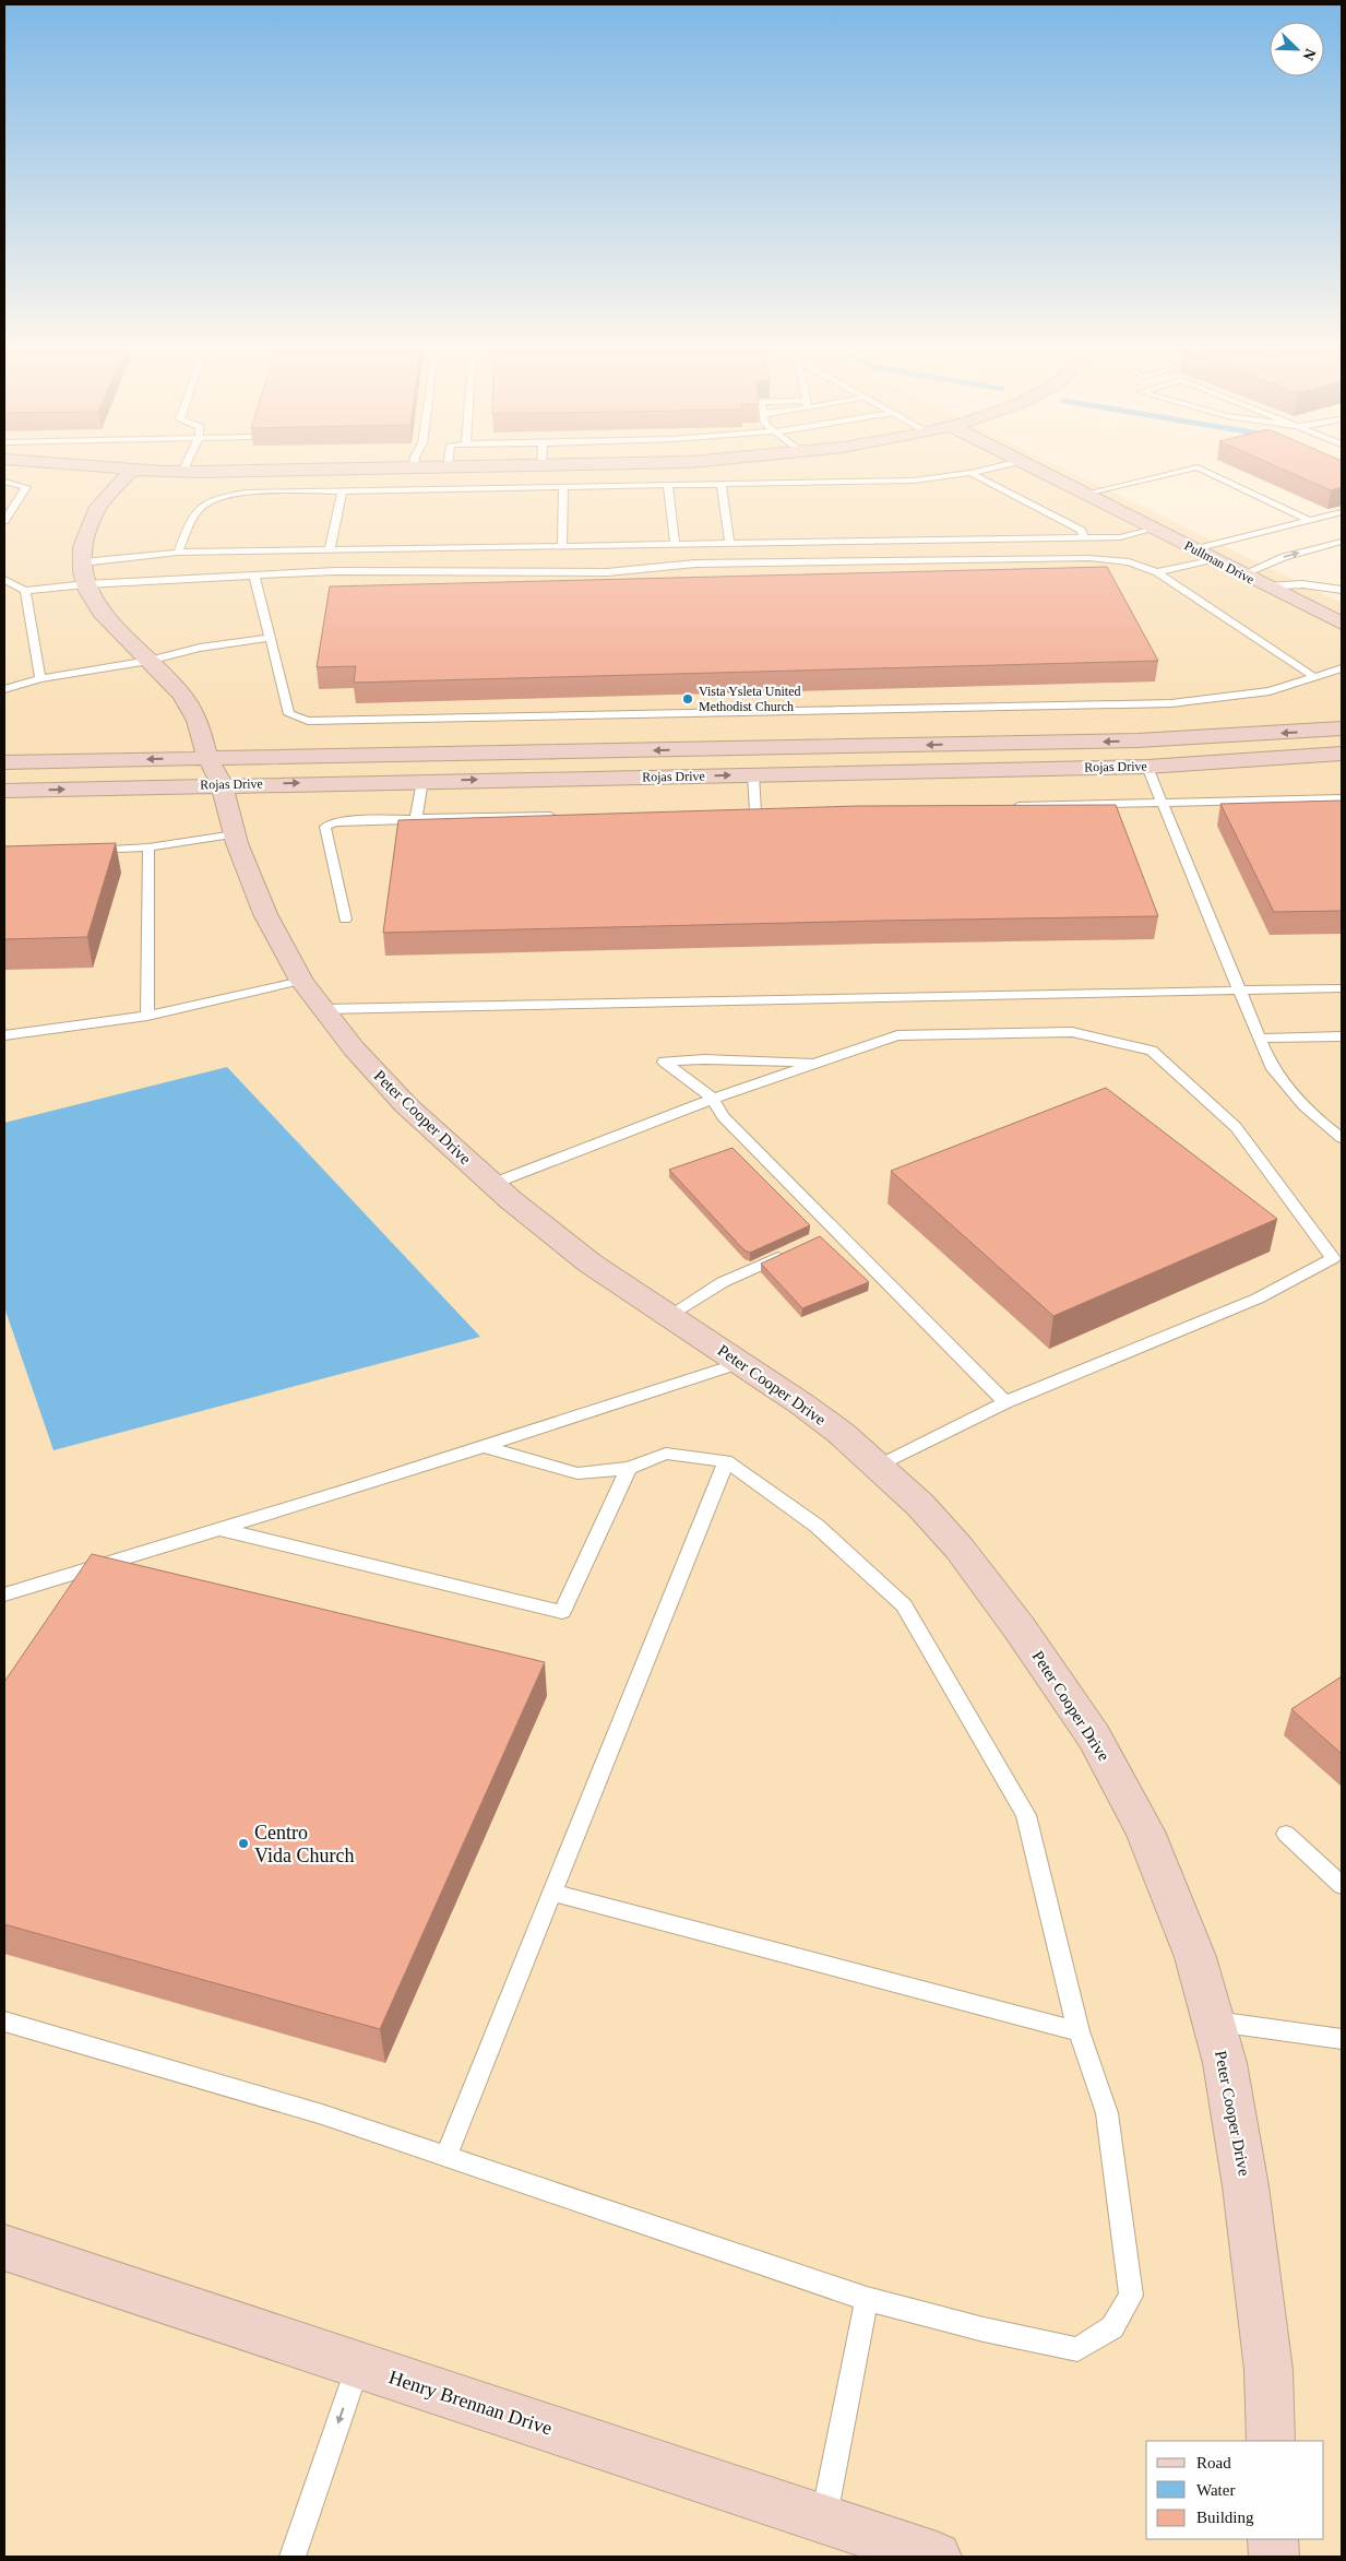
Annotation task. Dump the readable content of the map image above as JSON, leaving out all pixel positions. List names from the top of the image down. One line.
{"streets":{"street":["Pullman Drive","Rojas Drive","Peter Cooper Drive","Henry Brennan Drive"]},"crossings":[["Rojas Drive","Peter Cooper Drive"]],"places":["Vista Ysleta United Methodist Church","Centro Vida Church"],"legend":["Road","Water","Building"],"north":"bottom right"}
